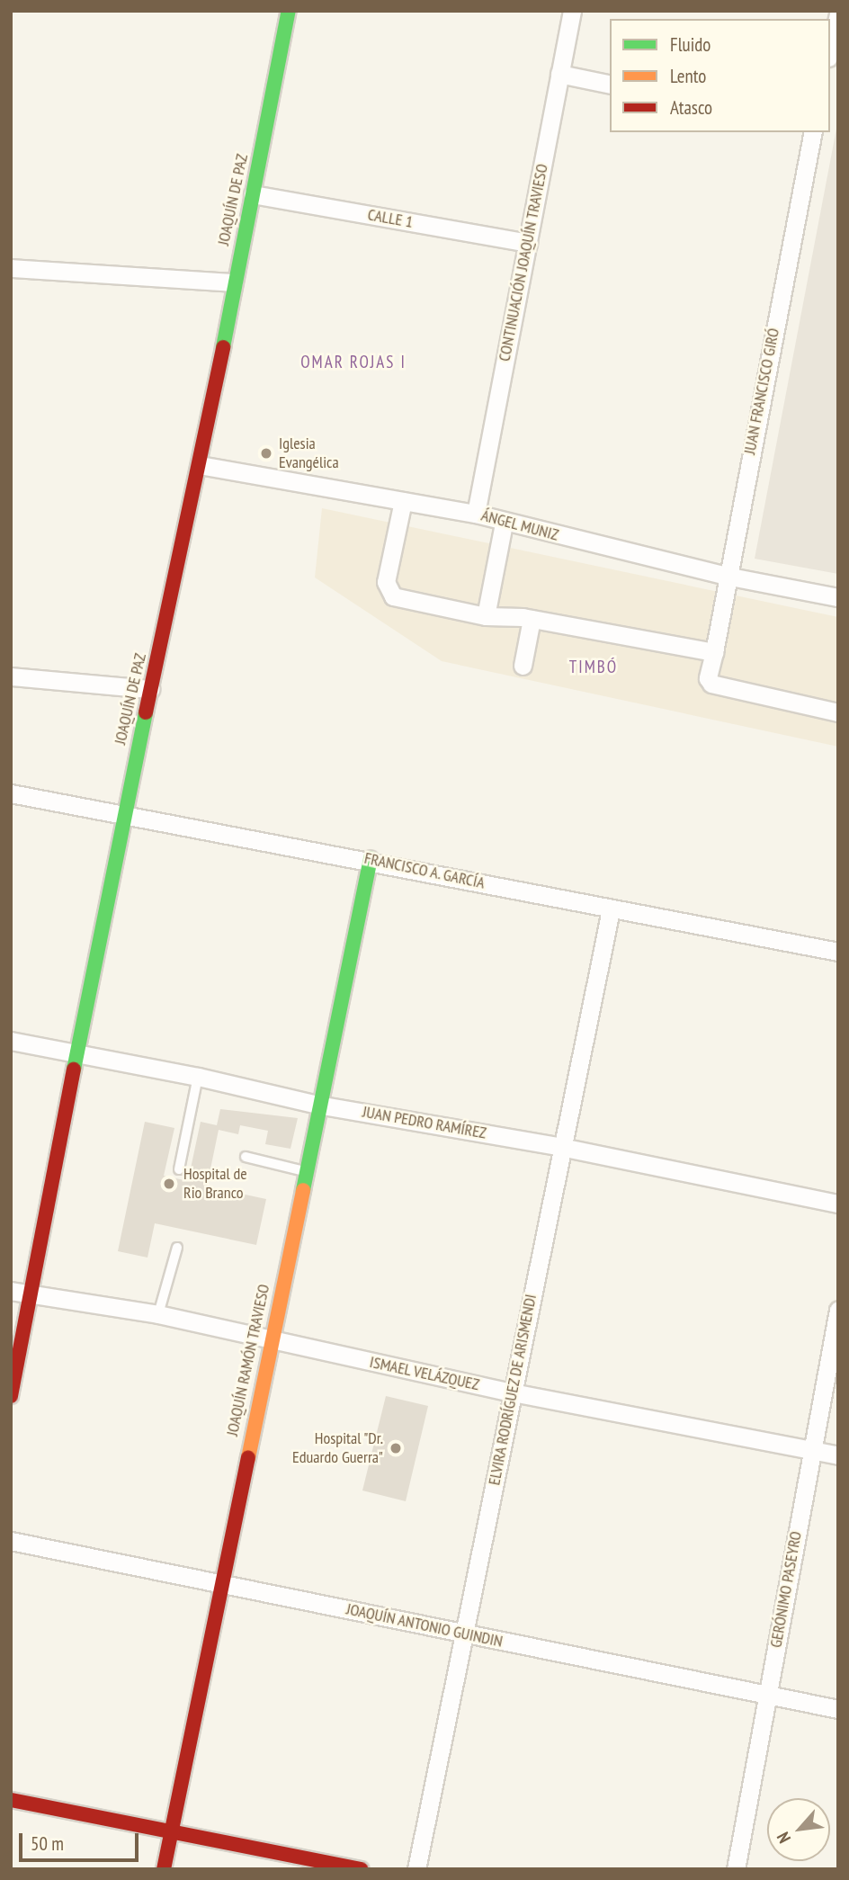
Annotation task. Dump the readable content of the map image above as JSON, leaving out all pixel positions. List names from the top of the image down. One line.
{"streets":{"street":["JOAQUÍN DE PAZ","CALLE 1","CONTINUACIÓN JOAQUÍN TRAVIESO","JUAN FRANCISCO GIRÓ","ÁNGEL MUNIZ","FRANCISCO A. GARCÍA","JUAN PEDRO RAMÍREZ","JOAQUÍN RAMÓN TRAVIESO","ISMAEL VELÁZQUEZ","ELVIRA RODRÍGUEZ DE ARISMENDI","GERÓNIMO PASEYRO","JOAQUÍN ANTONIO GUINDIN"]},"crossings":[["JOAQUÍN DE PAZ","CALLE 1"],["JOAQUÍN DE PAZ","ÁNGEL MUNIZ"],["JOAQUÍN DE PAZ","FRANCISCO A. GARCÍA"],["JOAQUÍN DE PAZ","JUAN PEDRO RAMÍREZ"],["JOAQUÍN DE PAZ","ISMAEL VELÁZQUEZ"],["CALLE 1","CONTINUACIÓN JOAQUÍN TRAVIESO"],["CONTINUACIÓN JOAQUÍN TRAVIESO","ÁNGEL MUNIZ"],["JUAN FRANCISCO GIRÓ","ÁNGEL MUNIZ"],["FRANCISCO A. GARCÍA","JOAQUÍN RAMÓN TRAVIESO"],["FRANCISCO A. GARCÍA","ELVIRA RODRÍGUEZ DE ARISMENDI"],["JUAN PEDRO RAMÍREZ","JOAQUÍN RAMÓN TRAVIESO"],["JUAN PEDRO RAMÍREZ","ELVIRA RODRÍGUEZ DE ARISMENDI"],["JOAQUÍN RAMÓN TRAVIESO","ISMAEL VELÁZQUEZ"],["JOAQUÍN RAMÓN TRAVIESO","JOAQUÍN ANTONIO GUINDIN"],["ISMAEL VELÁZQUEZ","ELVIRA RODRÍGUEZ DE ARISMENDI"],["ISMAEL VELÁZQUEZ","GERÓNIMO PASEYRO"],["ELVIRA RODRÍGUEZ DE ARISMENDI","JOAQUÍN ANTONIO GUINDIN"],["GERÓNIMO PASEYRO","JOAQUÍN ANTONIO GUINDIN"]],"districts":["OMAR ROJAS I","TIMBÓ"],"places":["Iglesia Evangélica","Hospital de Rio Branco","Hospital \"Dr. Eduardo Guerra\""],"legend":["Fluido","Lento","Atasco"],"scale_bar":"50 m","north":"bottom left"}
